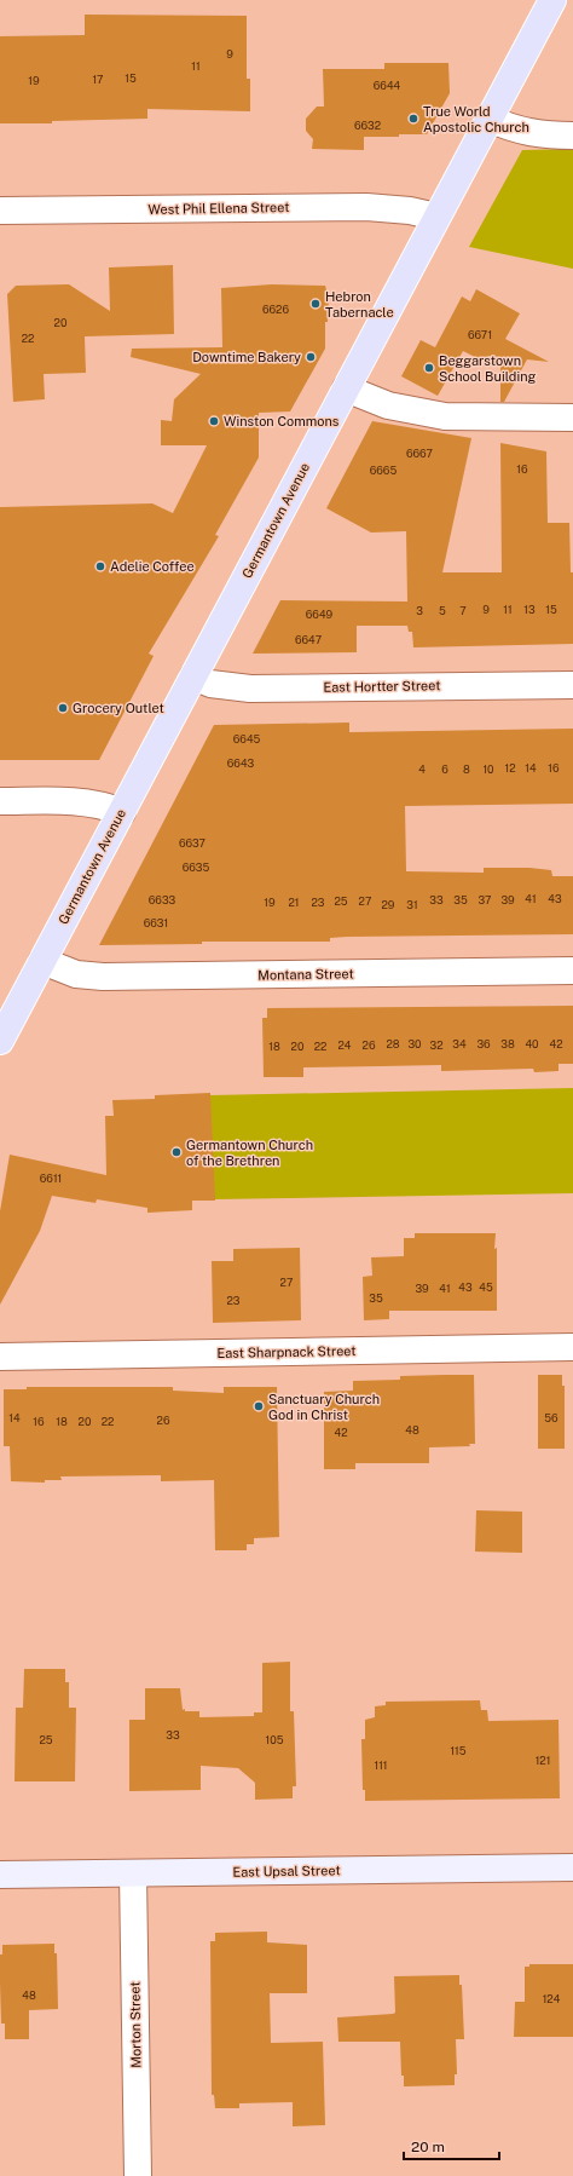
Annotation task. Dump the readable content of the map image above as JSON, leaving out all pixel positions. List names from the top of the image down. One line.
{"streets":{"main road":["Germantown Avenue"],"street":["West Phil Ellena Street","East Hortter Street","Montana Street","East Sharpnack Street","East Upsal Street","Morton Street"]},"crossings":[["West Phil Ellena Street","Germantown Avenue"],["Germantown Avenue","East Hortter Street"],["Germantown Avenue","Montana Street"],["East Upsal Street","Morton Street"]],"places":["True World Apostolic Church","Hebron Tabernacle","Downtime Bakery","Beggarstown School Building","Winston Commons","Adelie Coffee","Grocery Outlet","Germantown Church of the Brethren","Sanctuary Church God in Christ"],"house_numbers":["9","11","15","17","19","6644","6632","6626","20","6671","22","6667","16","6665","9","11","13","15","3","5","7","6649","6647","6645","6643","12","14","16","4","6","8","10","6637","6635","41","43","6633","33","35","37","39","25","27","19","21","23","29","31","6631","28","30","34","36","38","40","42","24","26","32","18","20","22","6611","27","43","45","39","41","35","23","14","56","26","16","18","20","22","48","42","33","25","105","115","121","111","48","124"],"scale_bar":"20 m"}
